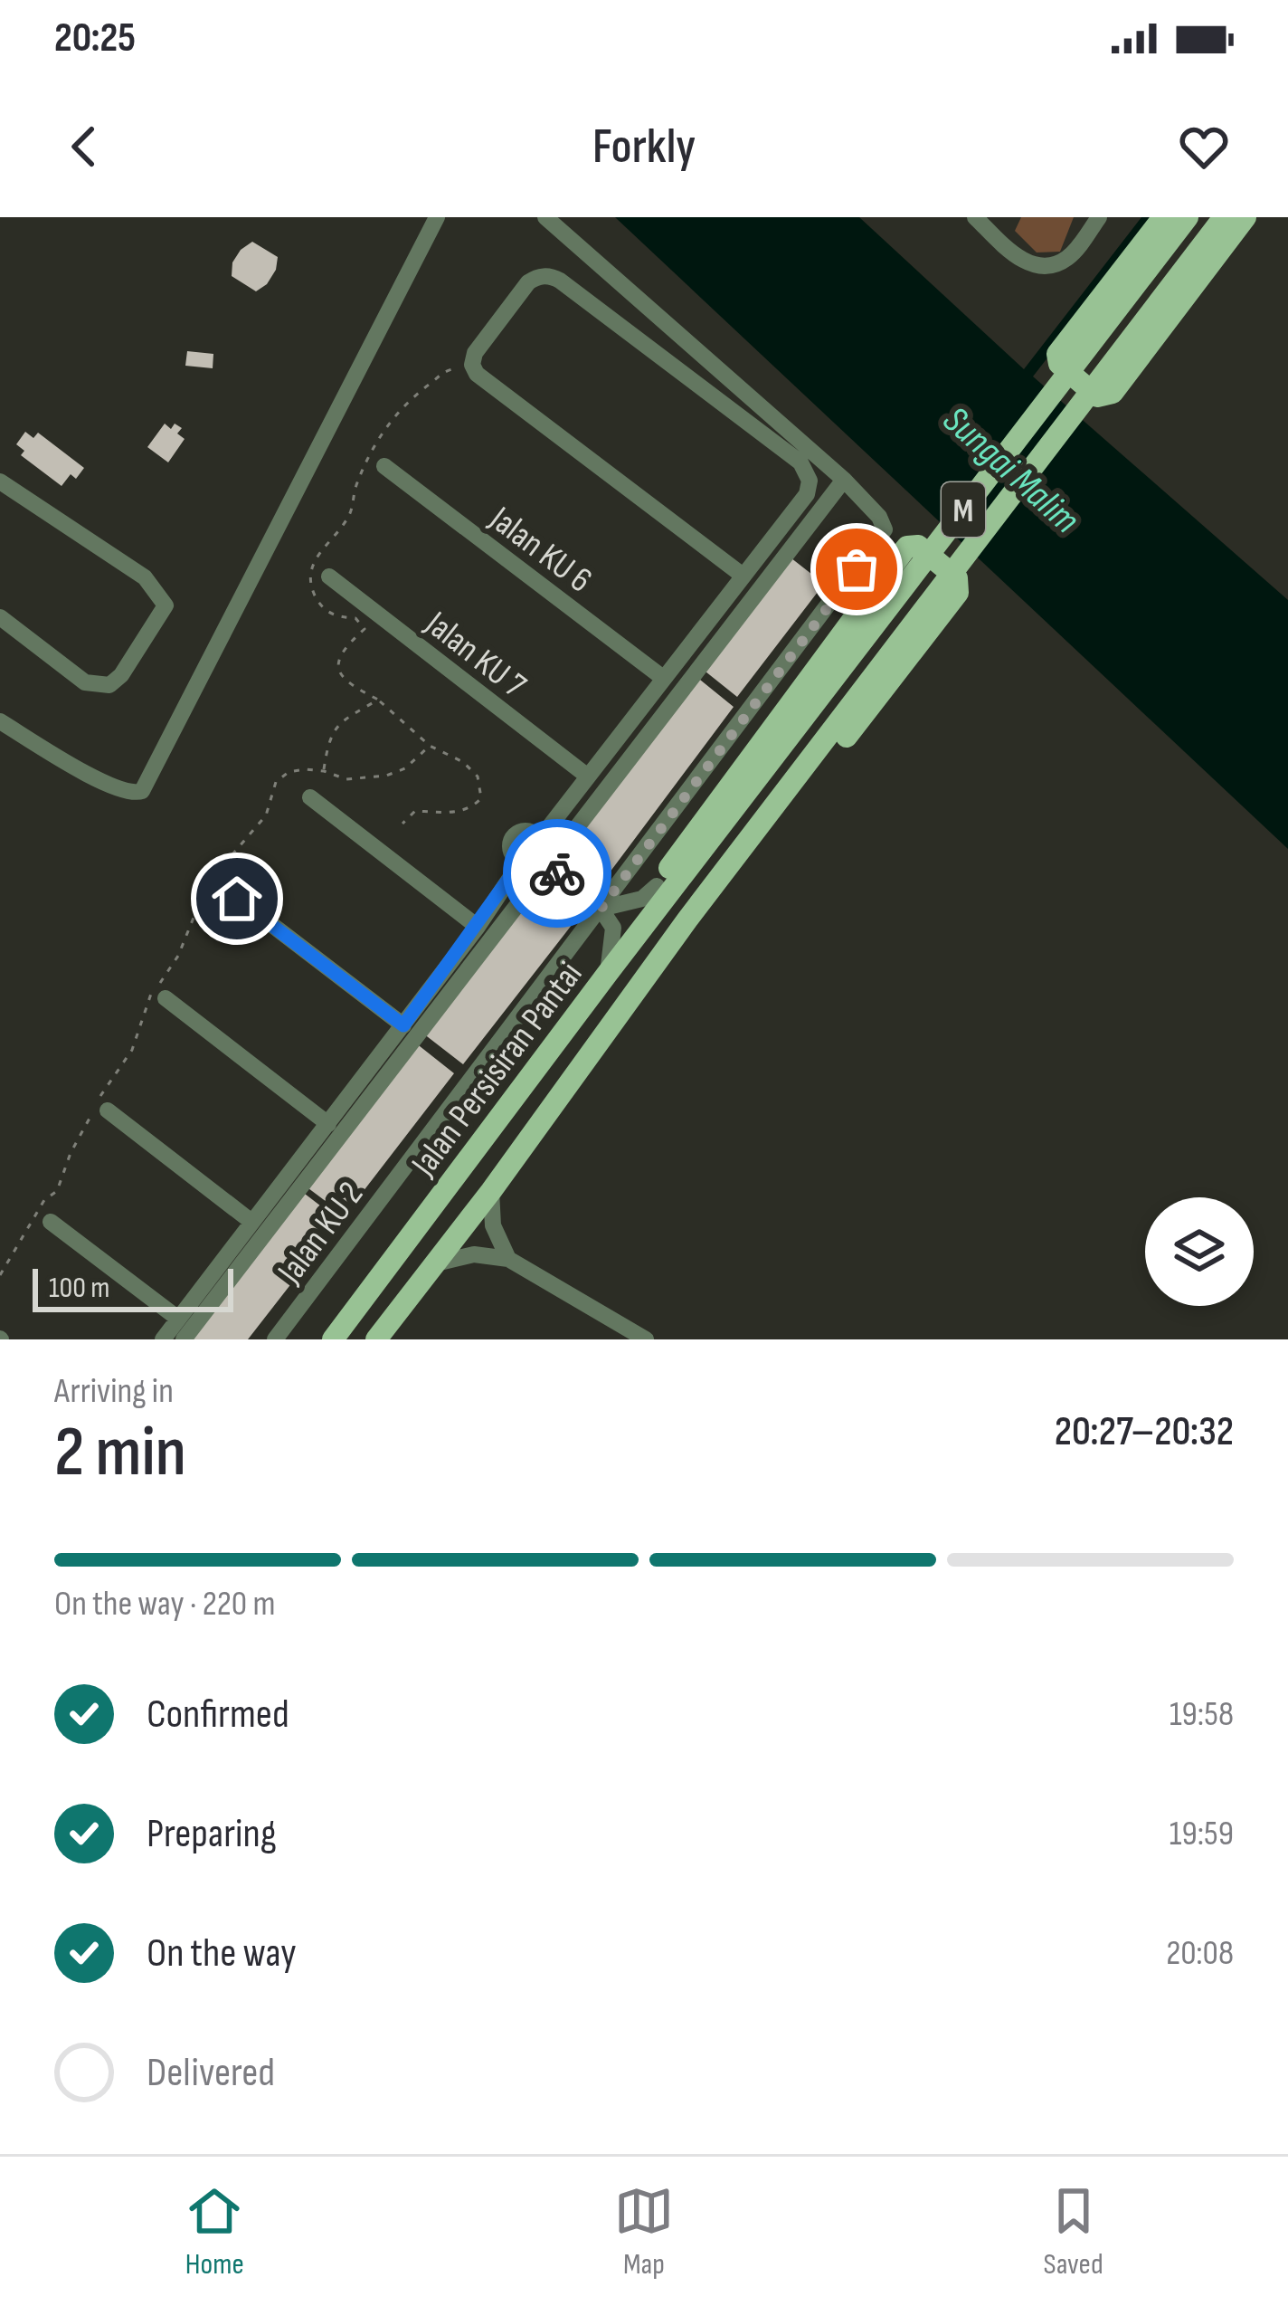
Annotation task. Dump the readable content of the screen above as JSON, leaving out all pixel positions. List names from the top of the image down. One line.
{"streets":{"main road":["M","Jalan Persisiran Pantai"],"street":["Jalan KU 6","Jalan KU 7","Jalan KU 2"]},"water":["Sungai Malim"],"scale_bar":"100 m","page":{"status":"20:25","header":"Forkly","scale":"100 m","heading":["2 min","Arriving in","20:27–20:32"],"bar":"On the way · 220 m","list":[["Confirmed","19:58"],["Preparing","19:59"],["On the way","20:08"],"Delivered"],"tabs":["Home","Map","Saved"]}}
